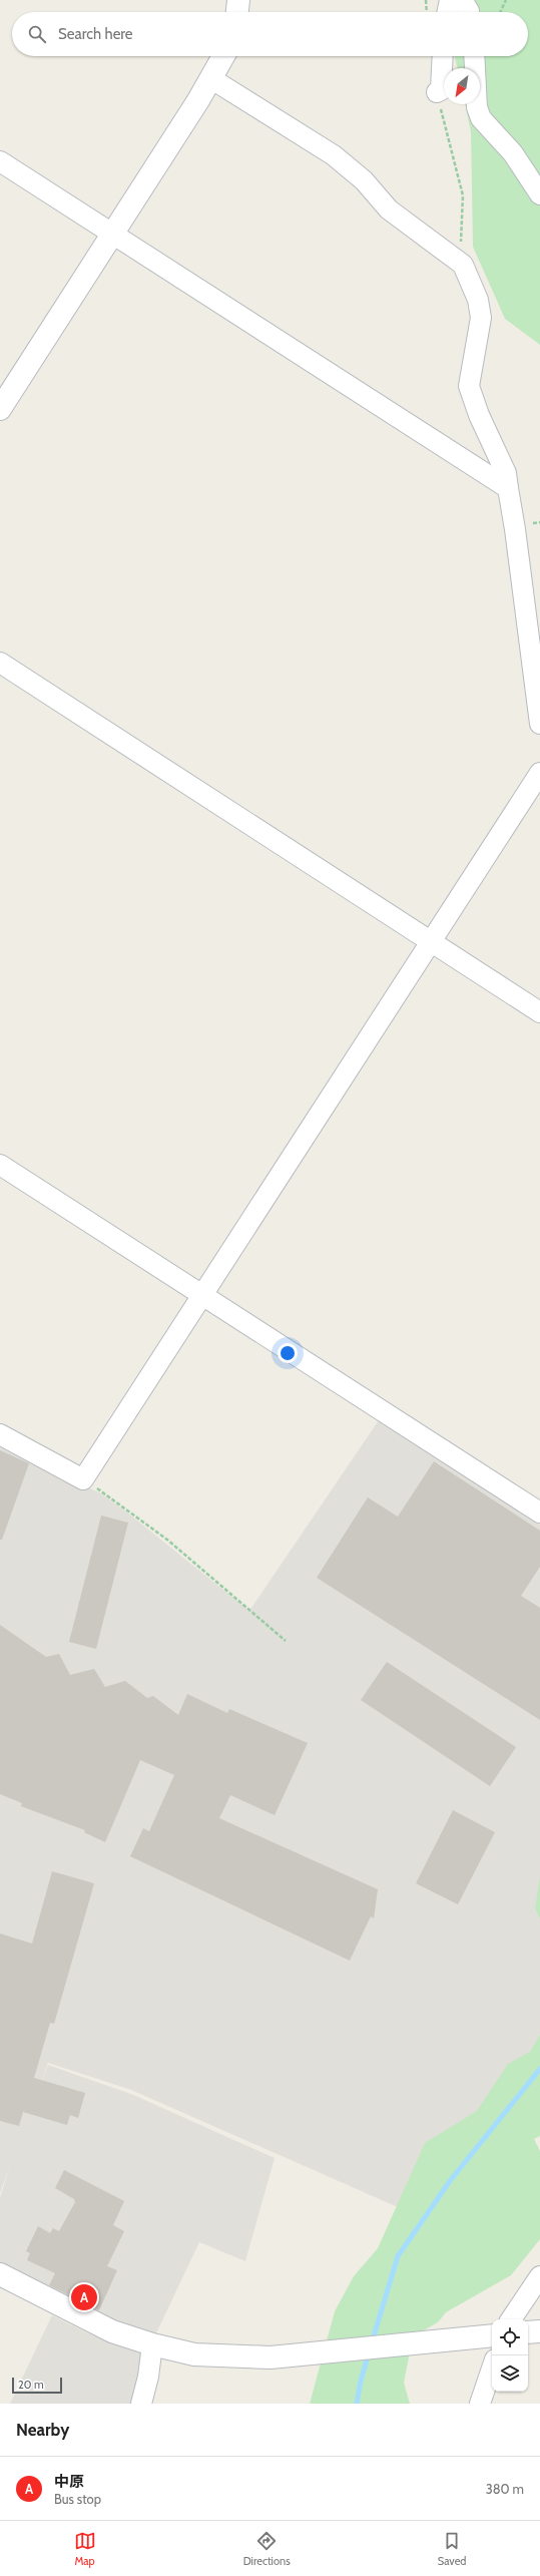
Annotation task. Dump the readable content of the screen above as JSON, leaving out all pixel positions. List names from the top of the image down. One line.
{"scale_bar":"20 m","north":"bottom left","page":{"search":"Search here","pins":"A","scale":"20 m","heading":"Nearby","list":[{"mark":"A","name":"中原","note":"Bus stop","value":"380 m"}],"nav":["Map","Directions","Saved"]}}
